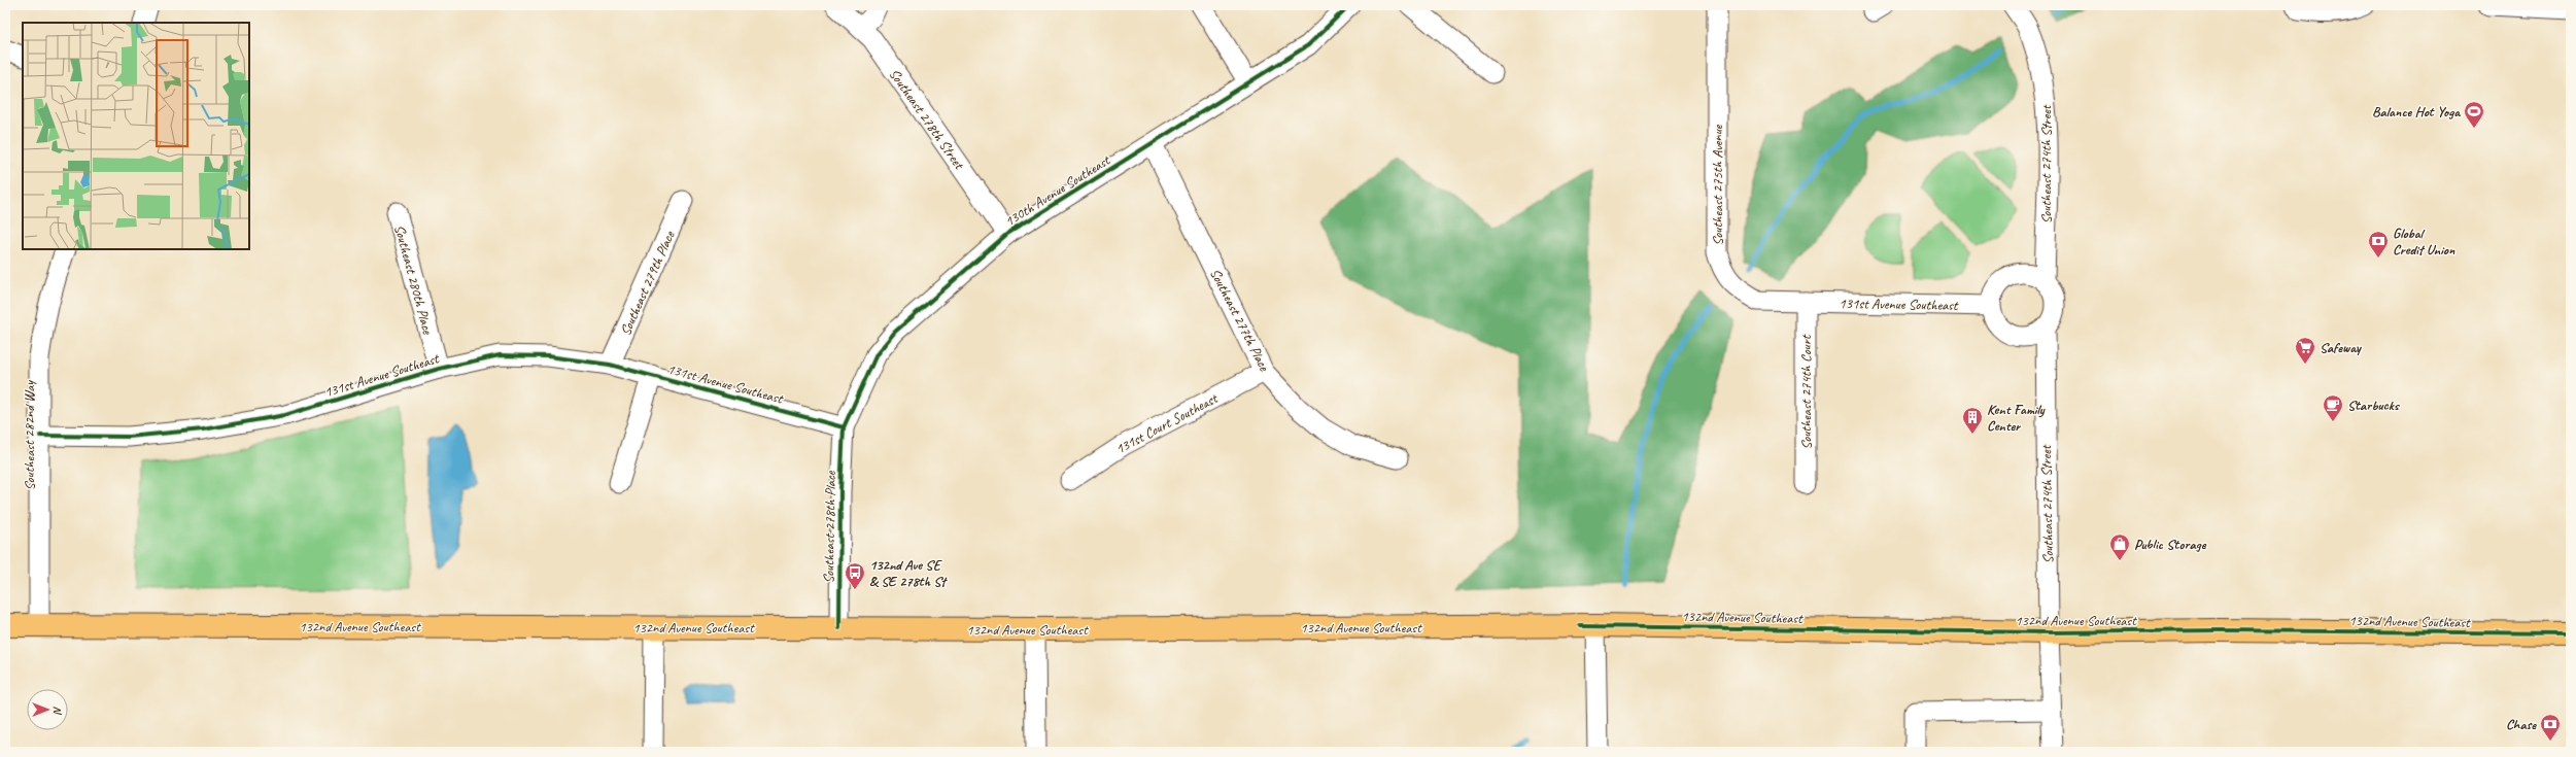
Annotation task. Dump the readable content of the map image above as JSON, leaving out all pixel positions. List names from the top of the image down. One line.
{"streets":{"main road":["132nd Avenue Southeast"],"street":["Southeast 278th Street","Southeast 274th Street","Southeast 275th Avenue","130th Avenue Southeast","Southeast 280th Place","Southeast 279th Place","131st Avenue Southeast","Southeast 277th Place","Southeast 274th Court","131st Court Southeast","Southeast 282nd Way","Southeast 278th Place"]},"crossings":[["Southeast 278th Street","130th Avenue Southeast"],["Southeast 274th Street","131st Avenue Southeast"],["Southeast 274th Street","132nd Avenue Southeast"],["Southeast 275th Avenue","131st Avenue Southeast"],["Southeast 275th Avenue","Southeast 274th Court"],["130th Avenue Southeast","131st Avenue Southeast"],["130th Avenue Southeast","Southeast 277th Place"],["130th Avenue Southeast","Southeast 278th Place"],["Southeast 280th Place","131st Avenue Southeast"],["Southeast 279th Place","131st Avenue Southeast"],["131st Avenue Southeast","Southeast 274th Court"],["131st Avenue Southeast","Southeast 282nd Way"],["131st Avenue Southeast","Southeast 278th Place"],["Southeast 277th Place","131st Court Southeast"],["Southeast 282nd Way","132nd Avenue Southeast"],["Southeast 278th Place","132nd Avenue Southeast"]],"places":{"sports":["Balance Hot Yoga"],"bank":["Global Credit Union","Chase"],"supermarket":["Safeway"],"cafe":["Starbucks"],"building":["Kent Family Center"],"shop":["Public Storage"],"bus stop":["132nd Ave SE & SE 278th St"]},"north":"right"}
